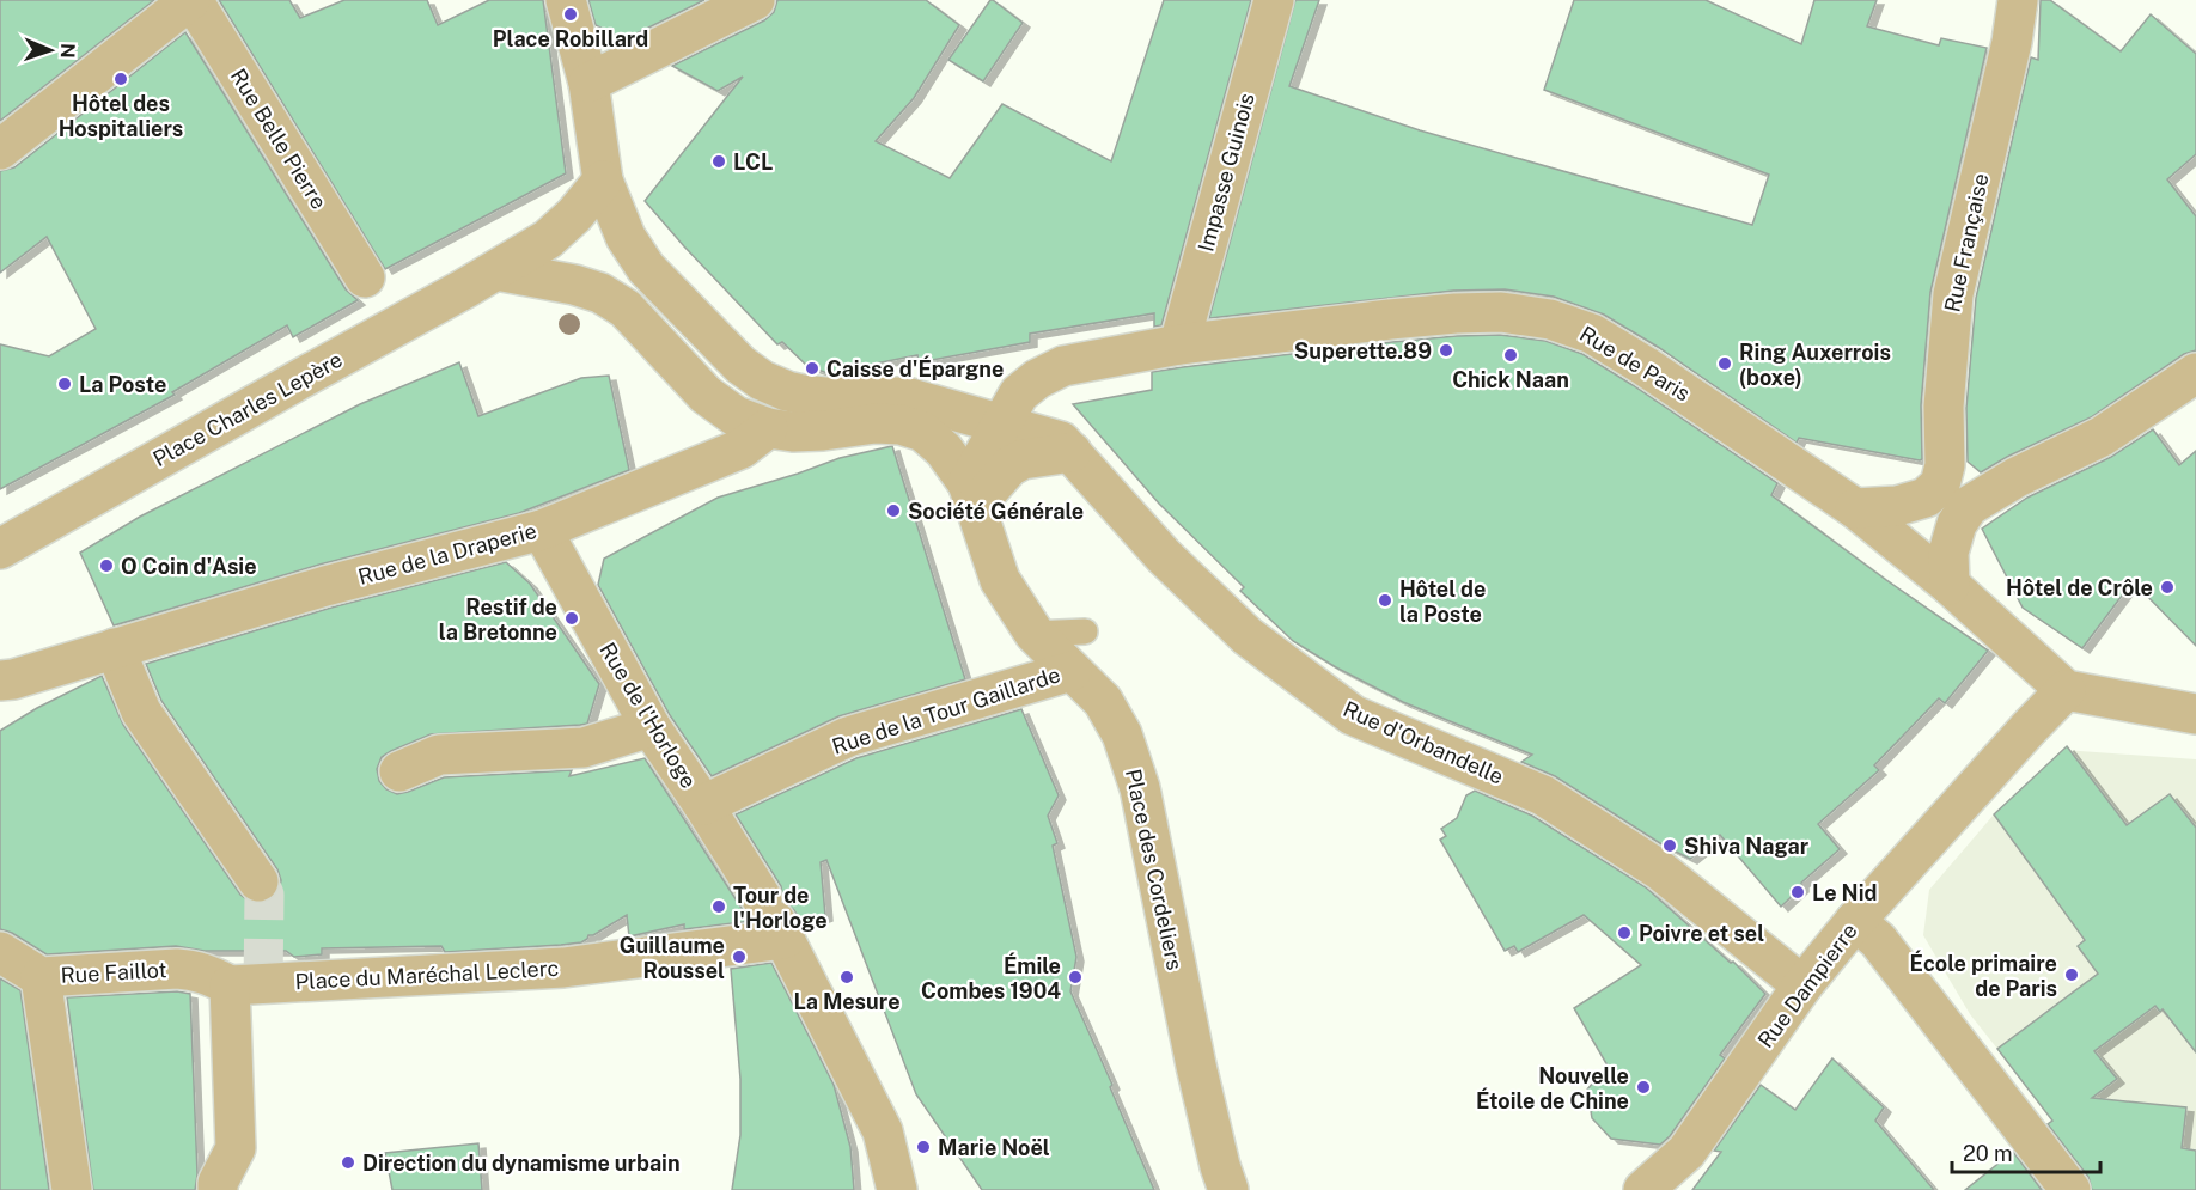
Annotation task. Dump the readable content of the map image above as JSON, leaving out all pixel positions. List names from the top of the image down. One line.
{"streets":{"street":["Rue Belle Pierre","Impasse Guinois","Rue Française","Rue de Paris","Place Charles Lepère","Rue de la Draperie","Rue de la Tour Gaillarde","Rue de l'Horloge","Rue d'Orbandelle","Place des Cordeliers","Rue Faillot","Place du Maréchal Leclerc","Rue Dampierre"]},"crossings":[["Impasse Guinois","Rue de Paris"],["Rue Française","Rue de Paris"],["Rue de Paris","Rue d'Orbandelle"],["Rue de Paris","Place des Cordeliers"],["Rue de Paris","Rue Dampierre"],["Rue de la Draperie","Rue de l'Horloge"],["Rue de la Tour Gaillarde","Rue de l'Horloge"],["Rue de la Tour Gaillarde","Place des Cordeliers"],["Rue de l'Horloge","Place du Maréchal Leclerc"],["Rue d'Orbandelle","Rue Dampierre"],["Rue Faillot","Place du Maréchal Leclerc"]],"places":["Place Robillard","Hôtel des Hospitaliers","LCL","Superette.89","Chick Naan","Ring Auxerrois (boxe)","Caisse d'Épargne","La Poste","Société Générale","O Coin d'Asie","Hôtel de Crôle","Hôtel de la Poste","Restif de la Bretonne","Shiva Nagar","Le Nid","Tour de l'Horloge","Poivre et sel","Guillaume Roussel","École primaire de Paris","La Mesure","Émile Combes 1904","Nouvelle Étoile de Chine","Marie Noël","Direction du dynamisme urbain"],"scale_bar":"20 m","north":"right"}
